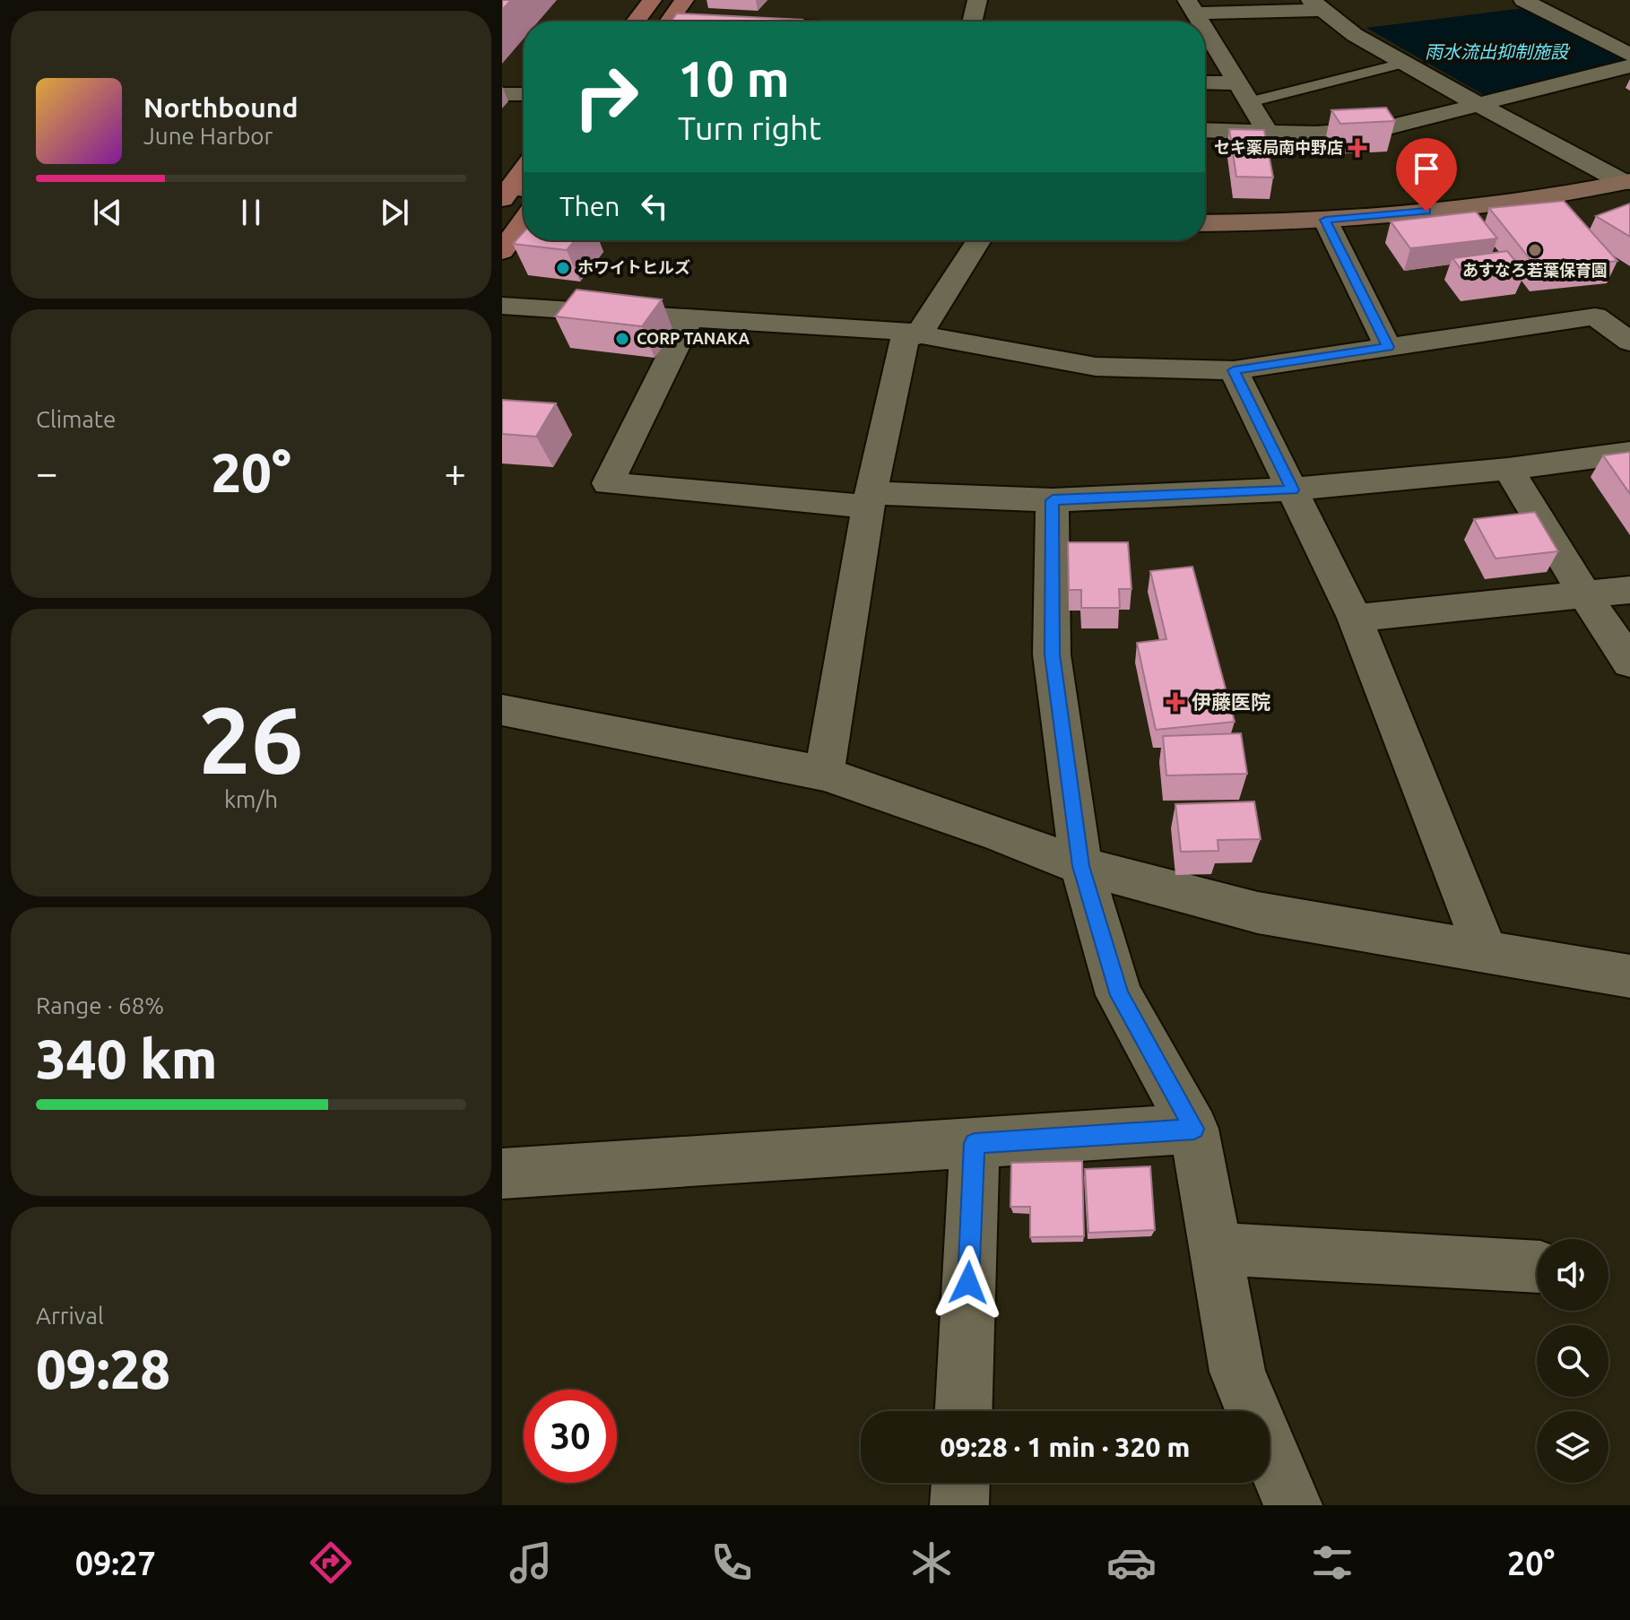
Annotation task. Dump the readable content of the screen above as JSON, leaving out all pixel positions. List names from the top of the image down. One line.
{"water":["雨水流出抑制施設"],"places":{"health":["セキ薬局南中野店","伊藤医院"],"other":["あすなろ若葉保育園","ホワイトヒルズ","CORP TANAKA"]},"page":{"turn":["10 m","Turn right"],"song":["Northbound","June Harbor"],"then":"Then","tile":["Climate",["26","km/h"],["Range · 68%","340 km"],["Arrival","09:28"]],"heat":["−","20°","+"],"limit":"30","trip":"09:28 · 1 min · 320 m","tabs":["09:27","20°"]}}
